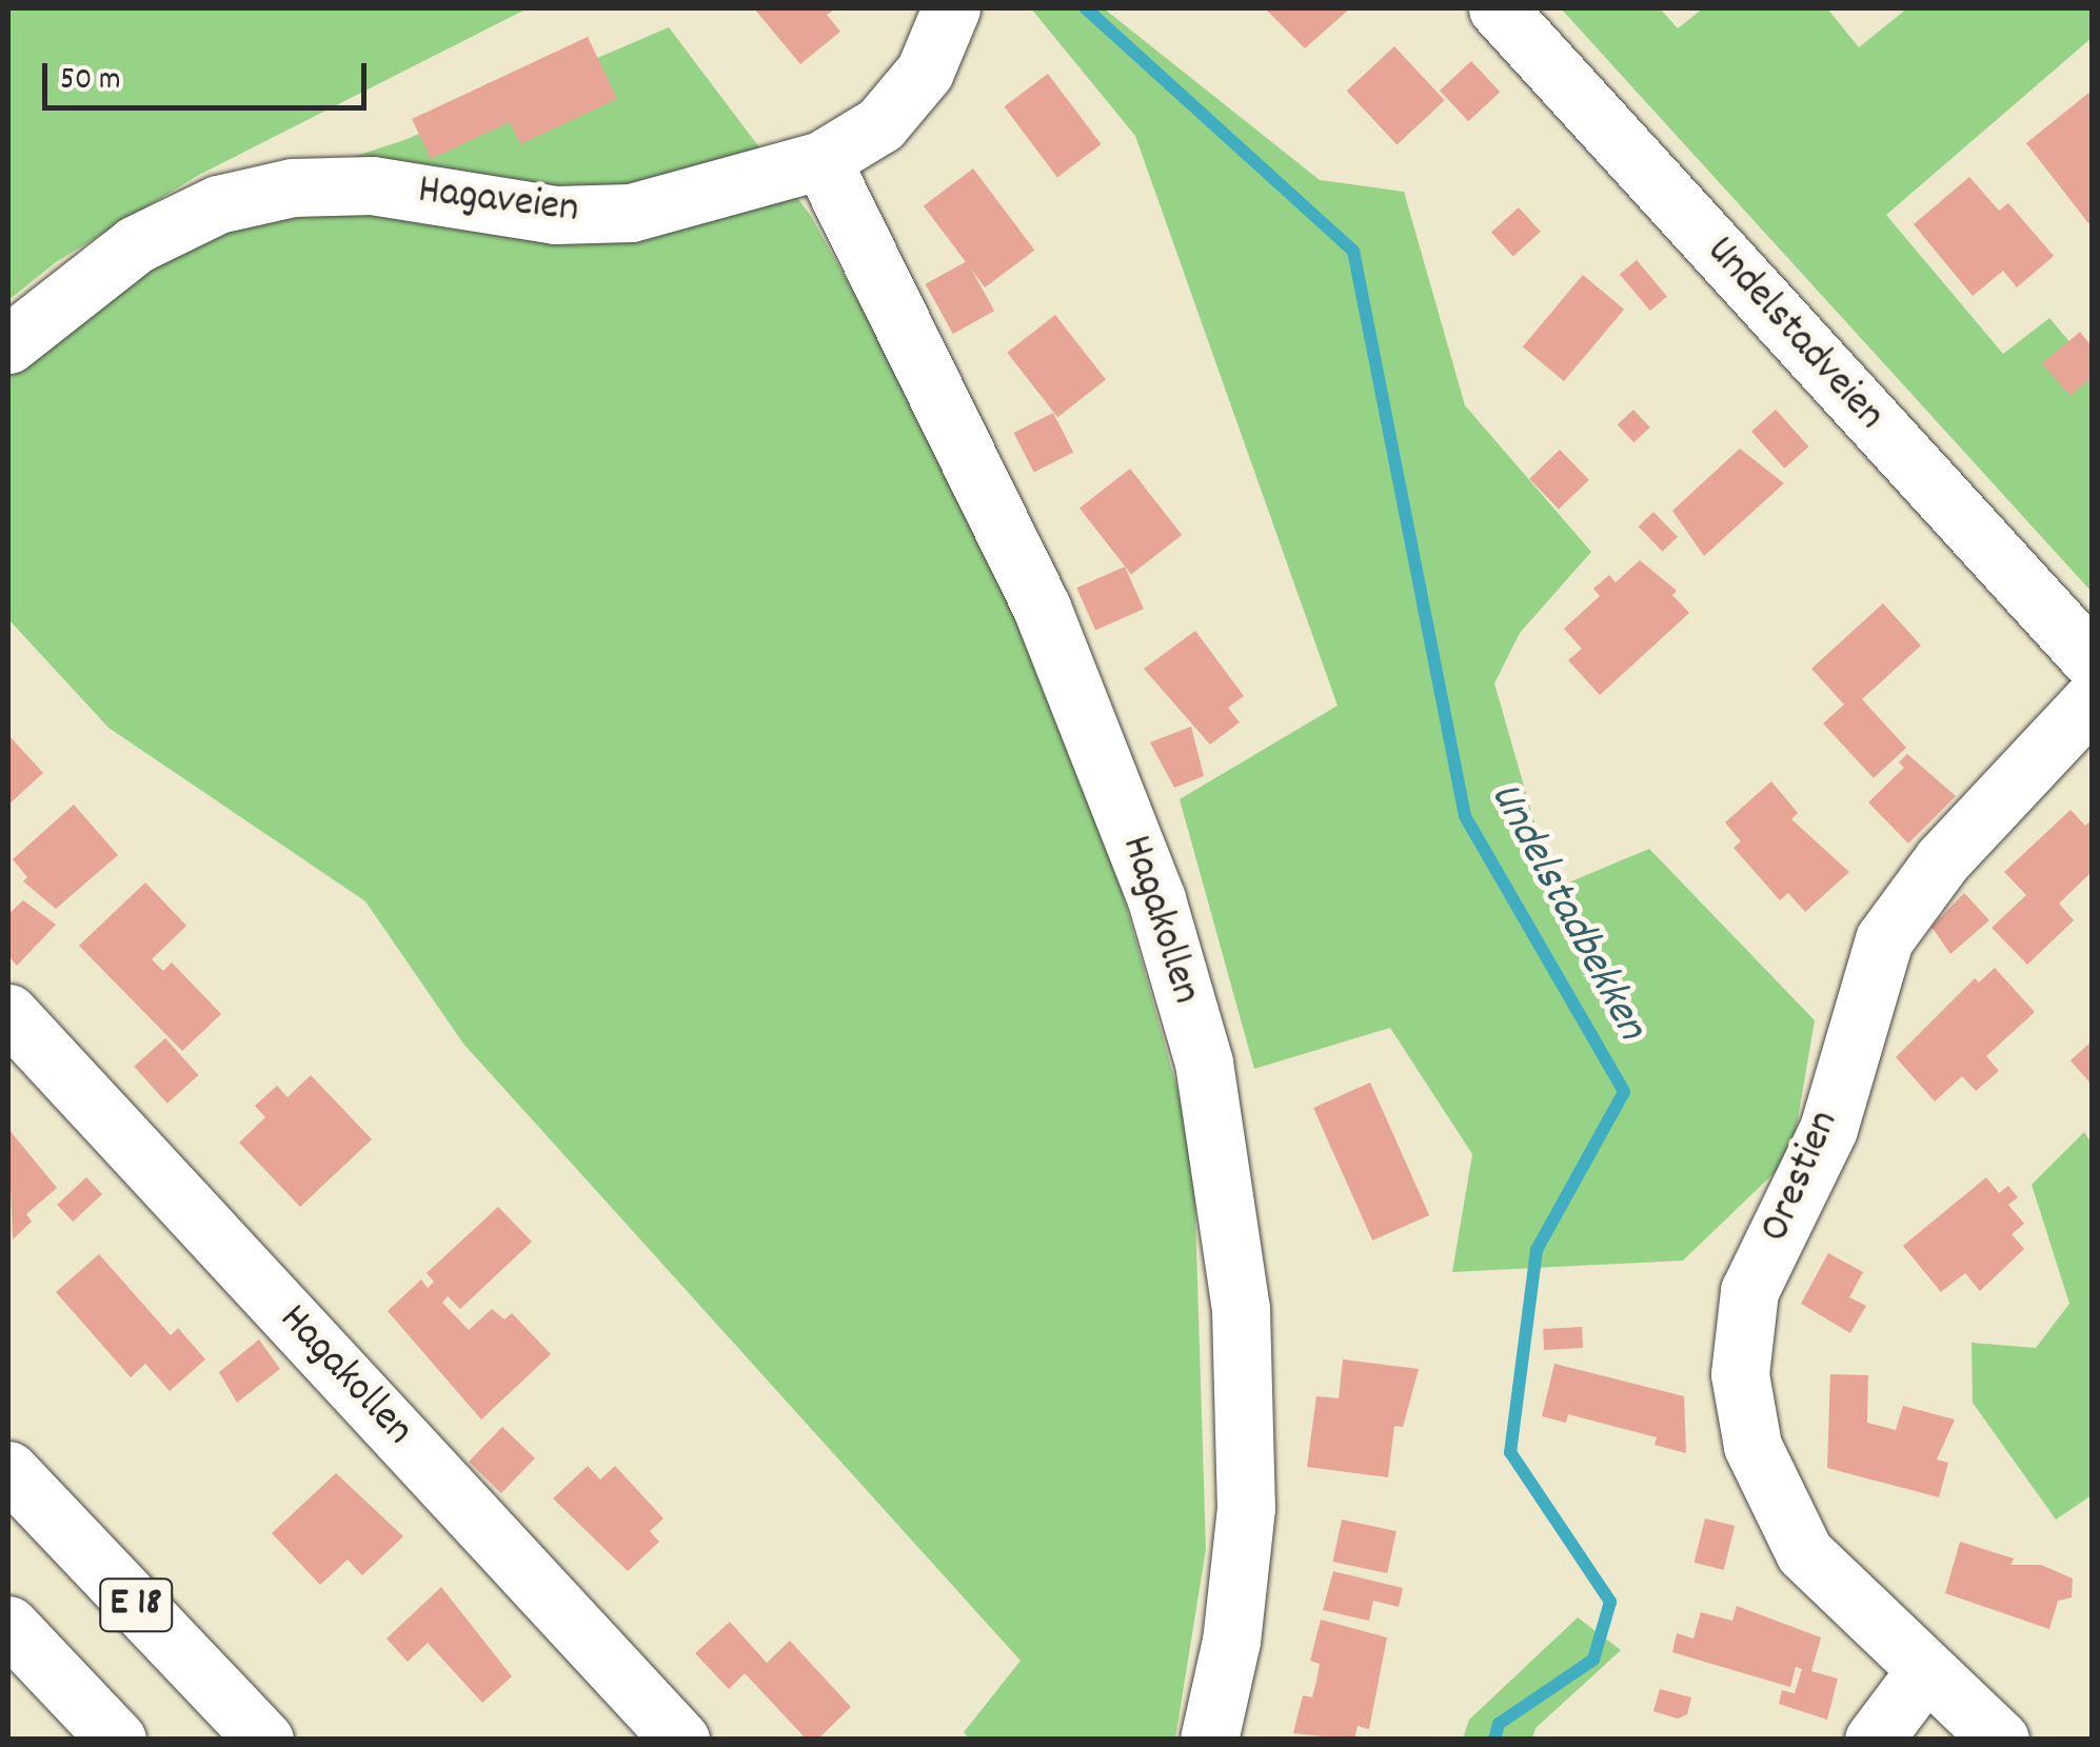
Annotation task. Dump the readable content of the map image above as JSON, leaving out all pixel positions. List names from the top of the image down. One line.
{"streets":{"main road":["Hagaveien","Undelstadveien","Hagakollen","Orestien","E 18"]},"crossings":[["Hagaveien","Hagakollen"]],"water":["Undelstadbekken"],"scale_bar":"50 m"}
